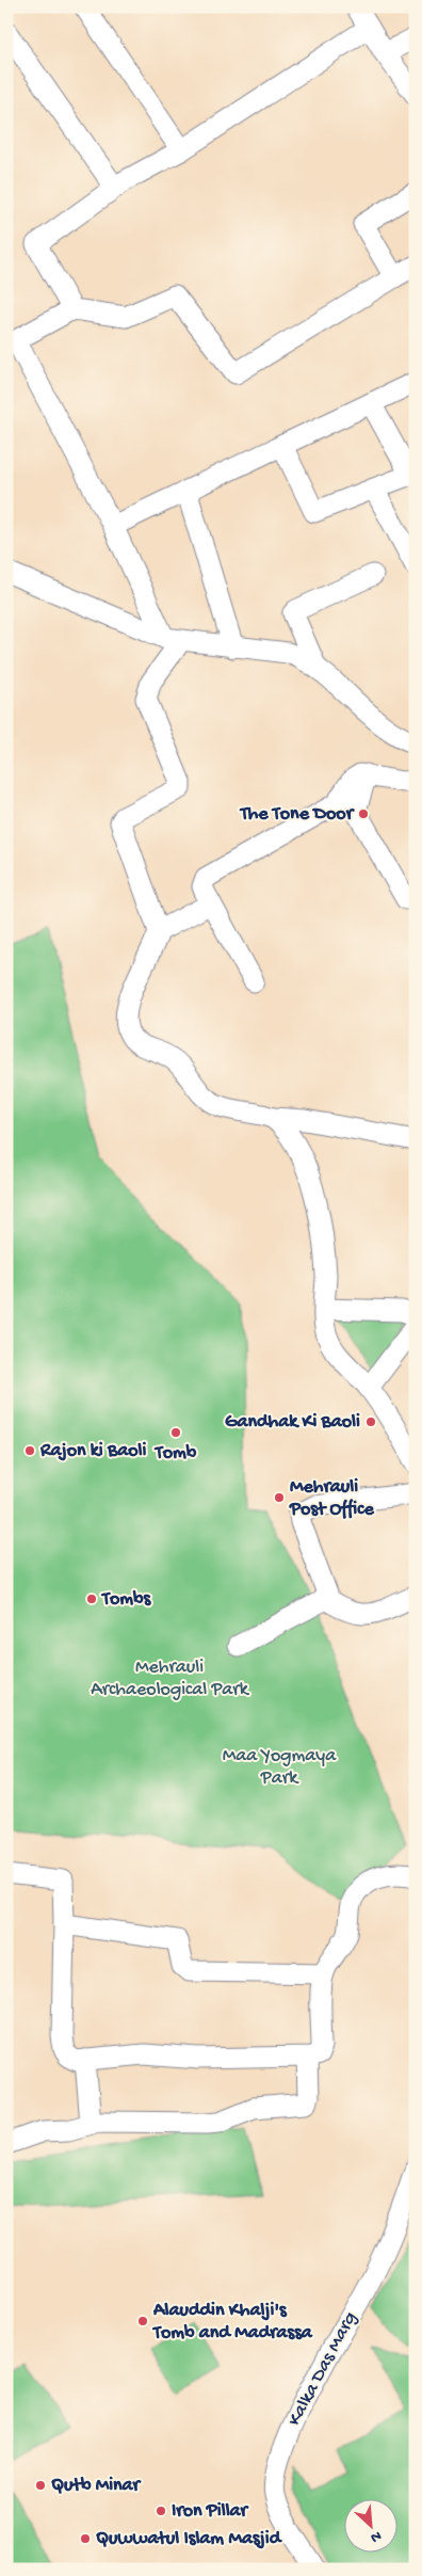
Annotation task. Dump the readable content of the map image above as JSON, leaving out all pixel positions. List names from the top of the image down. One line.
{"streets":{"street":["Kalka Das Marg"]},"parks":["Mehrauli Archaeological Park","Maa Yogmaya Park"],"places":["The Tone Door","Gandhak Ki Baoli","Tomb","Rajon ki Baoli","Mehrauli Post Office","Tombs","Alauddin Khalji's Tomb and Madrassa","Qutb Minar","Iron Pillar","Quwwatul Islam Masjid"],"north":"bottom right"}
